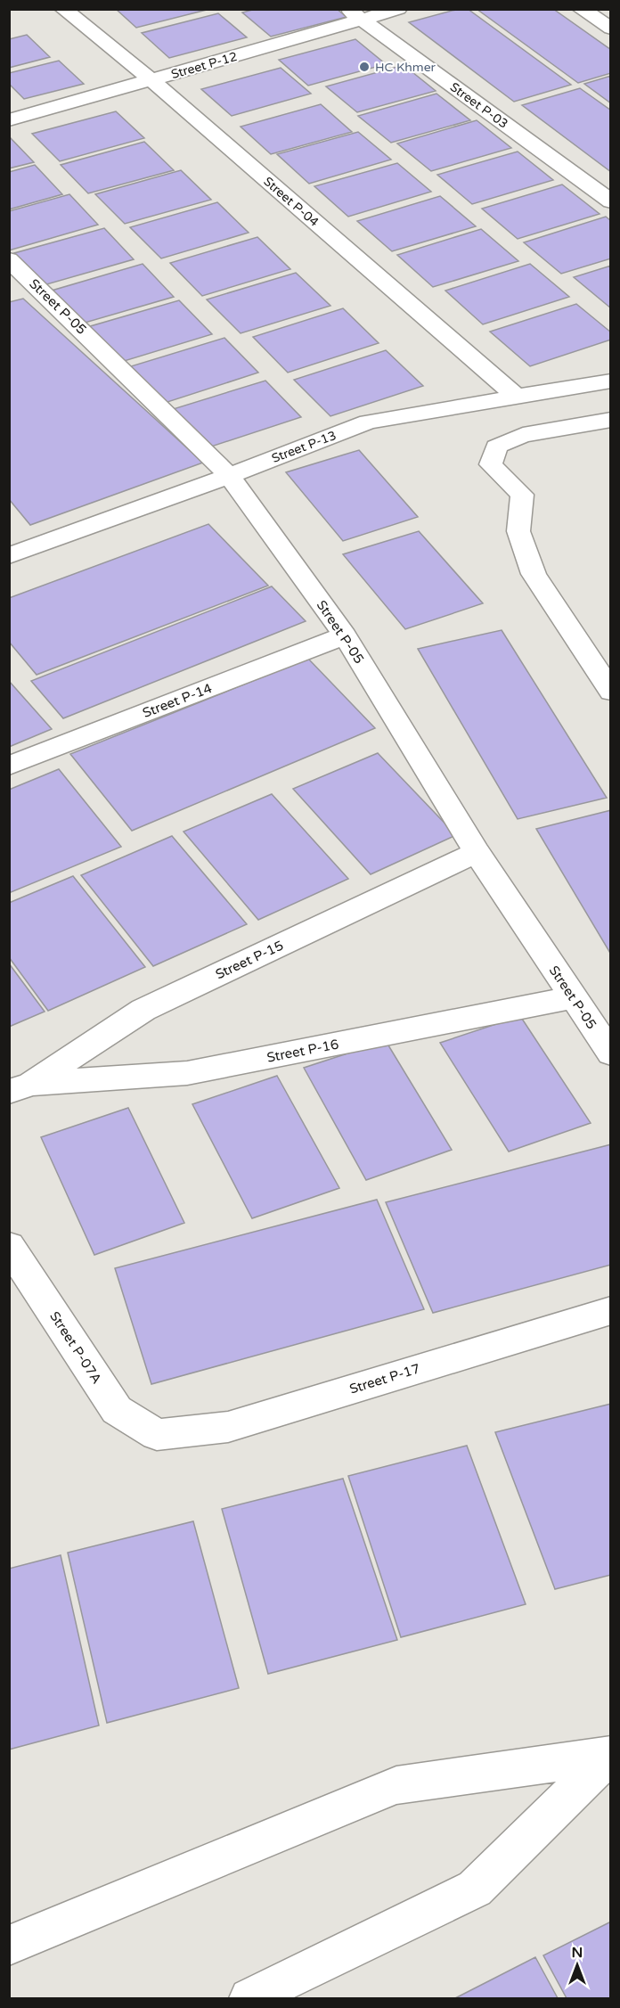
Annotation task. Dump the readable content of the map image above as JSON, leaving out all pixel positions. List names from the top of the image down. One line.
{"streets":{"street":["Street P-12","Street P-03","Street P-04","Street P-05","Street P-13","Street P-14","Street P-15","Street P-16","Street P-07A","Street P-17"]},"crossings":[["Street P-12","Street P-03"],["Street P-12","Street P-04"],["Street P-04","Street P-13"],["Street P-05","Street P-13"],["Street P-05","Street P-14"],["Street P-05","Street P-15"],["Street P-05","Street P-16"],["Street P-15","Street P-16"],["Street P-07A","Street P-17"]],"places":["HC Khmer"],"north":"top"}
